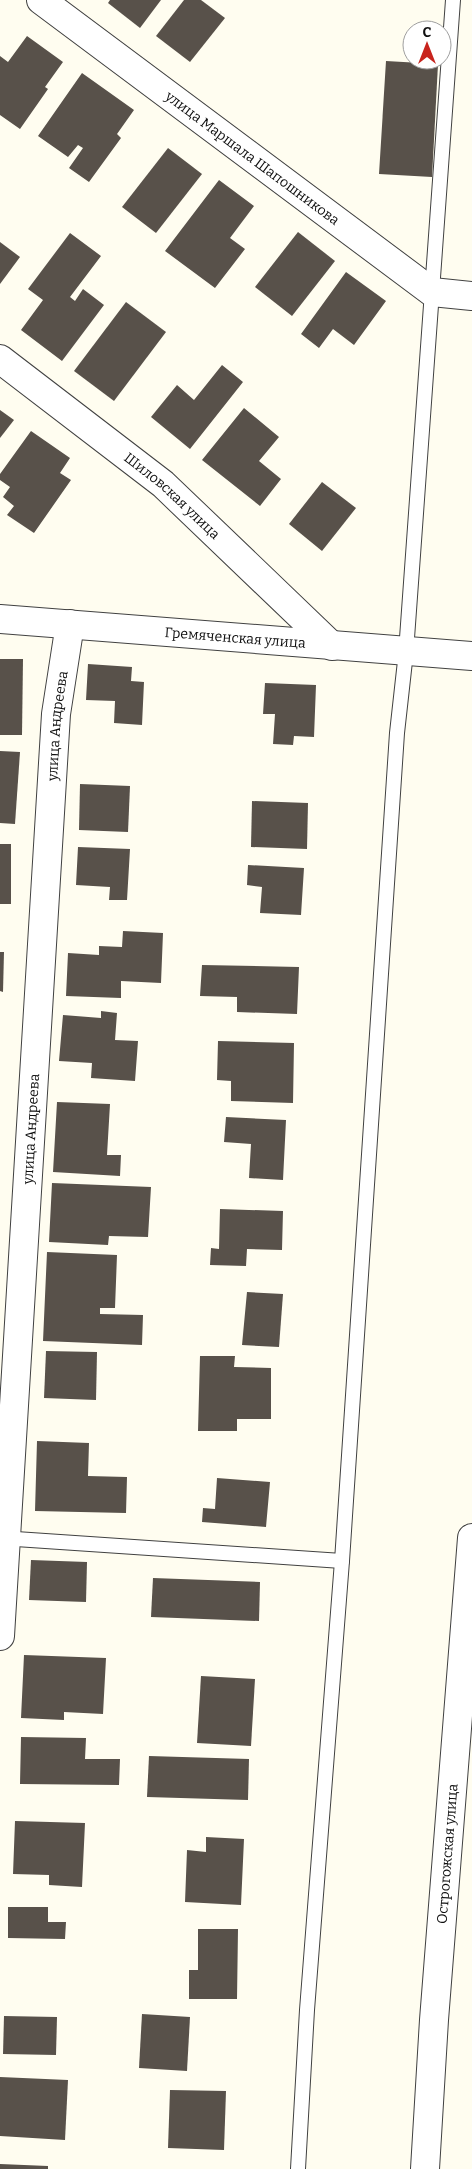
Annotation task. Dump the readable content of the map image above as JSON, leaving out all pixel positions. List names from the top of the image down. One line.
{"streets":{"street":["улица Маршала Шапошникова","Шиловская улица","Гремяченская улица","улица Андреева","Острогожская улица"]},"crossings":[["Шиловская улица","Гремяченская улица"],["Гремяченская улица","улица Андреева"]],"north":"top"}
